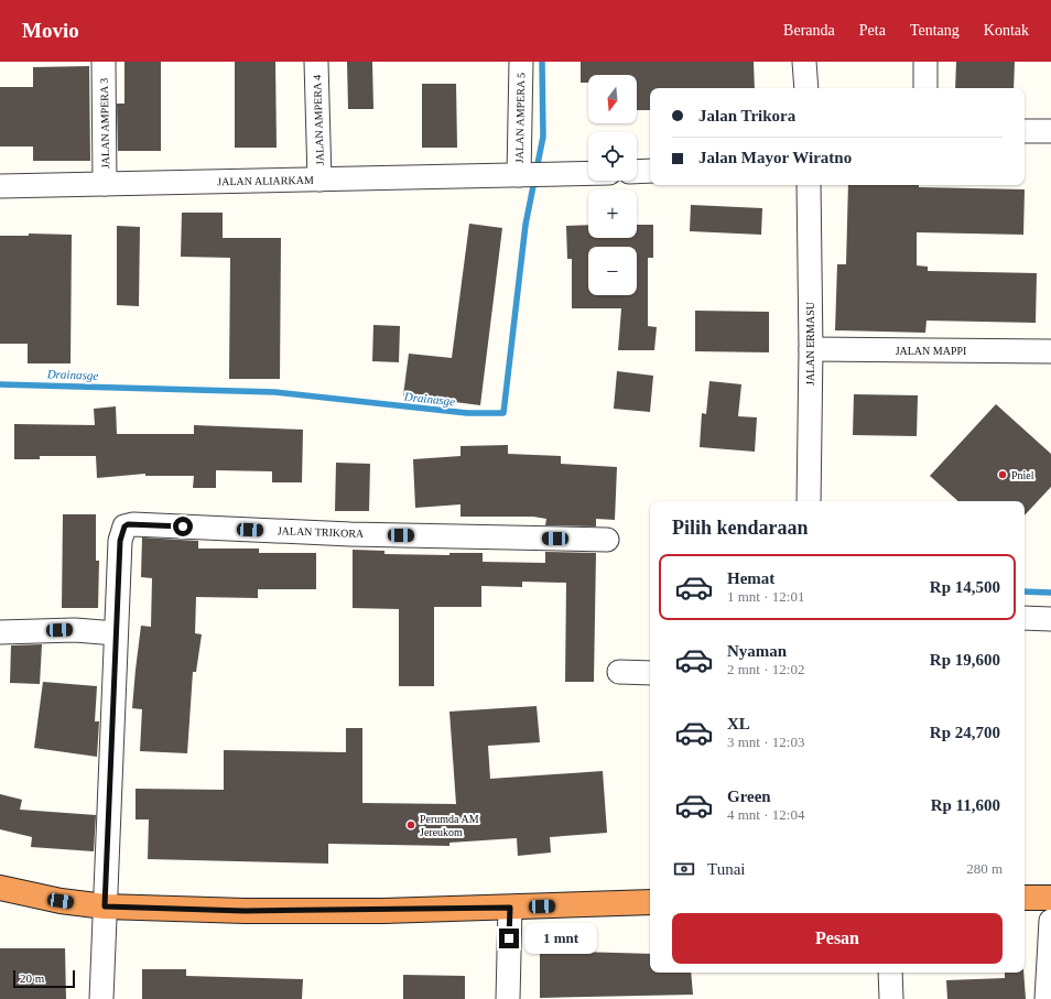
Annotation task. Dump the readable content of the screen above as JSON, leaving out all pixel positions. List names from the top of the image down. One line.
{"streets":{"street":["JALAN AMPERA 5","JALAN AMPERA 4","JALAN AMPERA 3","JALAN ALIARKAM","JALAN ERMASU","JALAN MAPPI","JALAN TRIKORA"]},"crossings":[["JALAN AMPERA 5","JALAN ALIARKAM"],["JALAN AMPERA 4","JALAN ALIARKAM"],["JALAN AMPERA 3","JALAN ALIARKAM"],["JALAN ERMASU","JALAN MAPPI"]],"water":["Drainasge"],"places":["Pniel","Perumda AM Jereukom"],"scale_bar":"20 m","north":"bottom","page":{"header":"Movio","nav":["Beranda","Peta","Tentang","Kontak"],"map_buttons":["+","−"],"banner":["Jalan Trikora","Jalan Mayor Wiratno"],"heading":"Pilih kendaraan","list":[{"name":"Hemat","note":"1 mnt · 12:01","value":"Rp 14,500"},{"name":"Nyaman","note":"2 mnt · 12:02","value":"Rp 19,600"},{"name":"XL","note":"3 mnt · 12:03","value":"Rp 24,700"},{"name":"Green","note":"4 mnt · 12:04","value":"Rp 11,600"}],"pay":["Tunai","280 m"],"buttons":"Pesan","bubble":"1 mnt","scale":"20 m"}}
